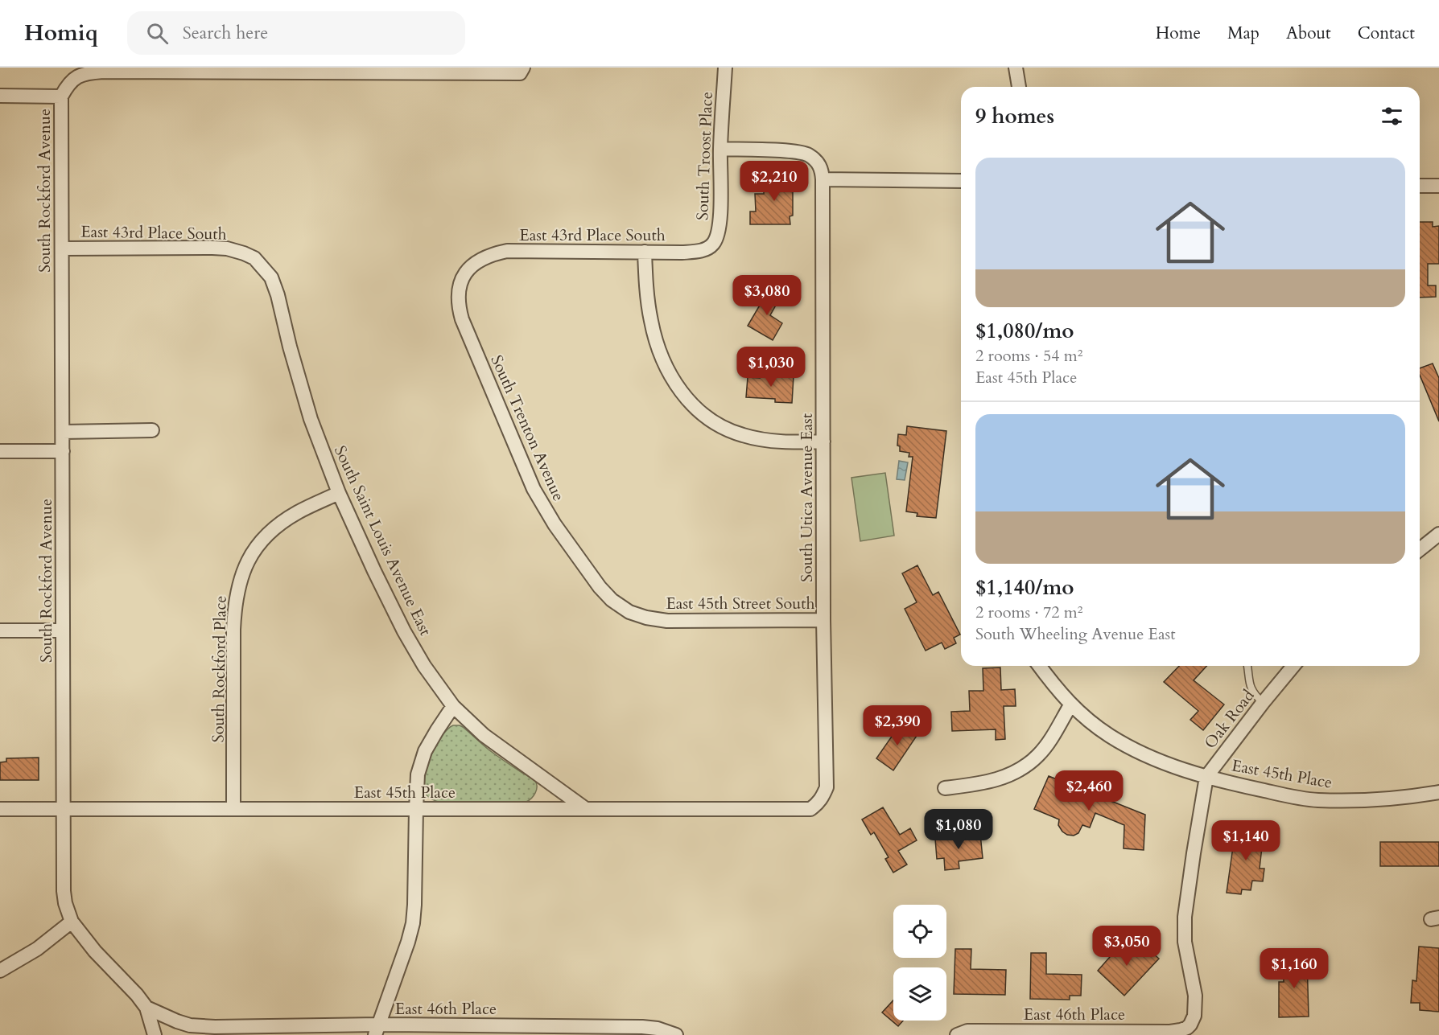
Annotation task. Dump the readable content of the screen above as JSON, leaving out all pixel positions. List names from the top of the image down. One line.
{"streets":{"street":["South Troost Place","South Rockford Avenue","East 43rd Place South","South Trenton Avenue","South Utica Avenue East","South Saint Louis Avenue East","East 45th Street South","South Rockford Place","Oak Road","East 45th Place","East 46th Place"]},"crossings":[["South Troost Place","East 43rd Place South"],["South Rockford Avenue","East 43rd Place South"],["South Rockford Avenue","East 45th Place"],["South Rockford Avenue","East 46th Place"],["East 43rd Place South","South Trenton Avenue"],["East 43rd Place South","South Saint Louis Avenue East"],["South Trenton Avenue","East 45th Street South"],["South Utica Avenue East","East 45th Street South"],["South Utica Avenue East","East 45th Place"],["South Saint Louis Avenue East","South Rockford Place"],["South Saint Louis Avenue East","East 45th Place"],["South Rockford Place","East 45th Place"],["Oak Road","East 45th Place"],["Oak Road","East 46th Place"],["East 45th Place","East 46th Place"]],"page":{"header":"Homiq","search":"Search here","nav":["Home","Map","About","Contact"],"heading":"9 homes","list":[{"name":"$1,080/mo","note":"2 rooms · 54 m² · East 45th Place"},{"name":"$1,140/mo","note":"2 rooms · 72 m² · South Wheeling Avenue East"}],"price":["$2,210","$3,080","$1,030","$2,390","$2,460","$1,080","$1,140","$3,050","$1,160"]}}
